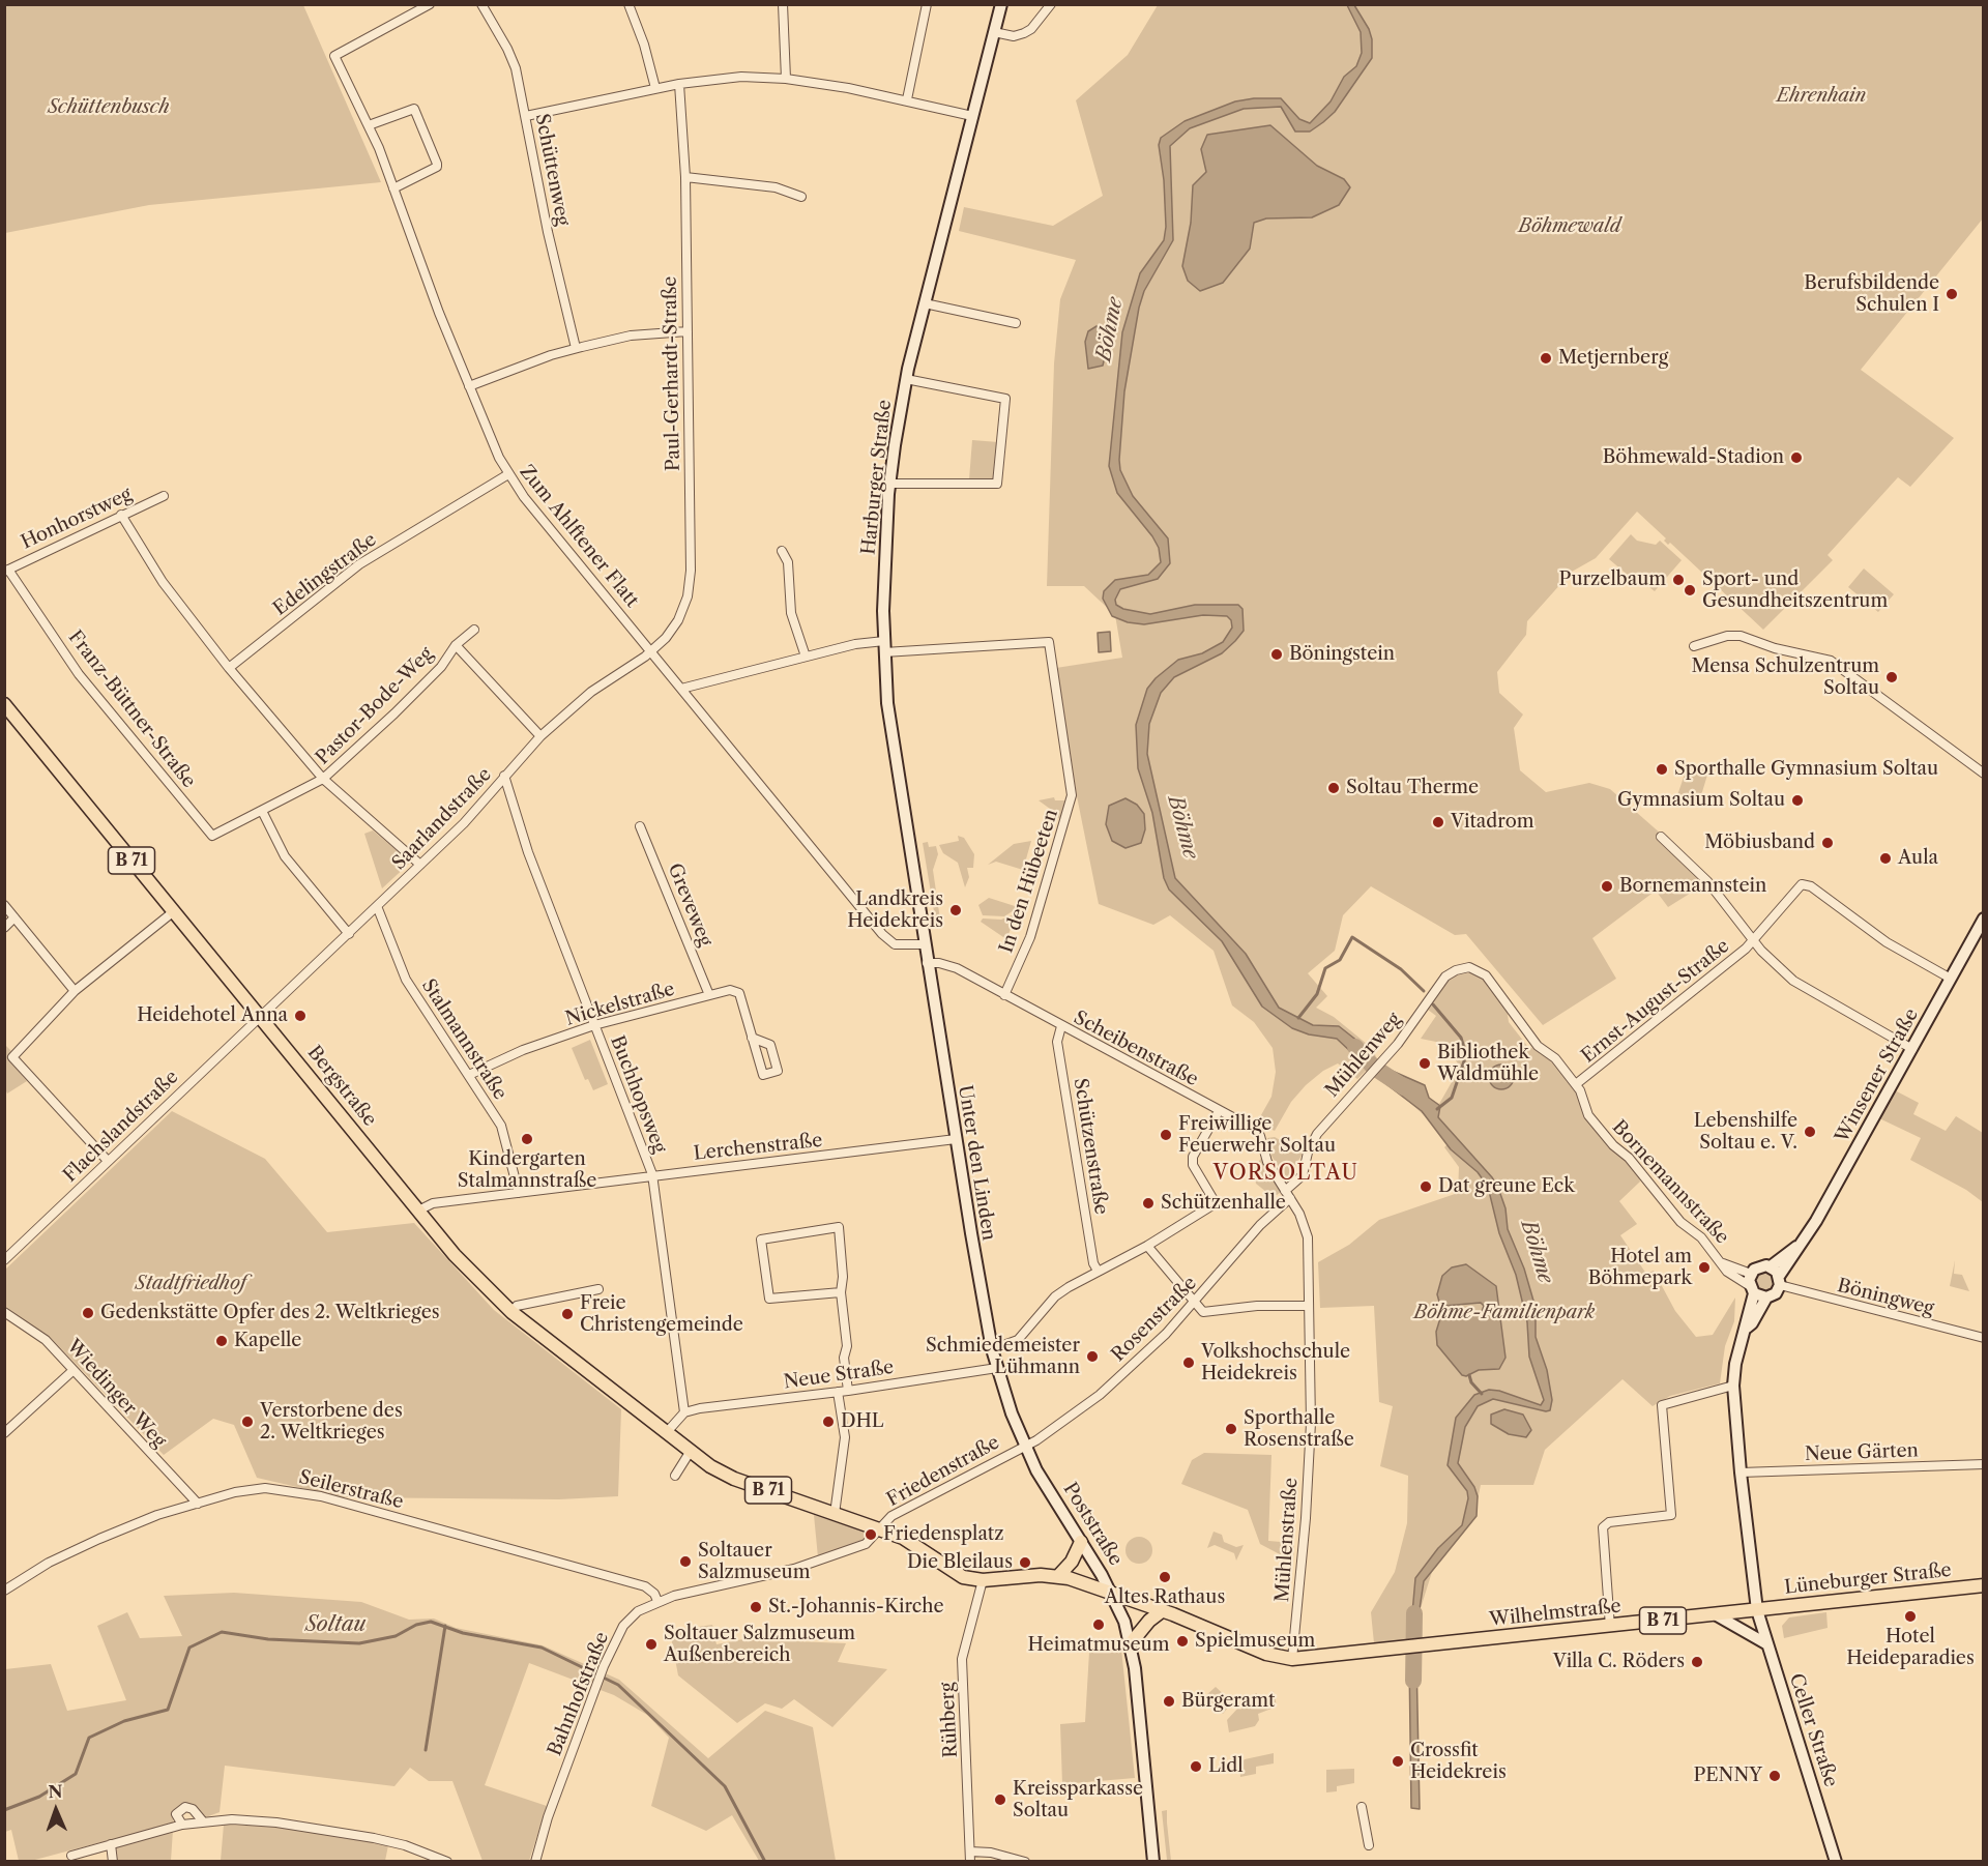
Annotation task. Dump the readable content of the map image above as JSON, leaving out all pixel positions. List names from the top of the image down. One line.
{"streets":{"main road":["Harburger Straße","B 71","Winsener Straße","Bergstraße","Unter den Linden","Poststraße","Lüneburger Straße","Wilhelmstraße","Celler Straße"],"street":["Schüttenweg","Paul-Gerhardt-Straße","Honhorstweg","Zum Ahlftener Flatt","Edelingstraße","Pastor-Bode-Weg","Franz-Büttner-Straße","Saarlandstraße","In den Hübeeten","Greveweg","Ernst-August-Straße","Nickelstraße","Stalmannstraße","Scheibenstraße","Mühlenweg","Buchhopsweg","Flachslandstraße","Schützenstraße","Lerchenstraße","Bornemannstraße","Böningweg","Rosenstraße","Neue Straße","Wiedinger Weg","Neue Gärten","Friedenstraße","Seilerstraße","Mühlenstraße","Bahnhofstraße","Rühberg"]},"crossings":[["Paul-Gerhardt-Straße","Zum Ahlftener Flatt"],["Paul-Gerhardt-Straße","Saarlandstraße"],["Harburger Straße","Zum Ahlftener Flatt"],["Harburger Straße","In den Hübeeten"],["Harburger Straße","Scheibenstraße"],["Harburger Straße","Unter den Linden"],["Honhorstweg","Franz-Büttner-Straße"],["Zum Ahlftener Flatt","Edelingstraße"],["Zum Ahlftener Flatt","Saarlandstraße"],["Pastor-Bode-Weg","Franz-Büttner-Straße"],["Saarlandstraße","Stalmannstraße"],["Saarlandstraße","Bergstraße"],["Saarlandstraße","Buchhopsweg"],["Saarlandstraße","Flachslandstraße"],["B 71","Bergstraße"],["B 71","Friedenstraße"],["B 71","Poststraße"],["B 71","Bahnhofstraße"],["B 71","Rühberg"],["In den Hübeeten","Scheibenstraße"],["Greveweg","Nickelstraße"],["Ernst-August-Straße","Winsener Straße"],["Ernst-August-Straße","Bornemannstraße"],["Nickelstraße","Stalmannstraße"],["Nickelstraße","Buchhopsweg"],["Stalmannstraße","Lerchenstraße"],["Scheibenstraße","Mühlenweg"],["Scheibenstraße","Schützenstraße"],["Scheibenstraße","Unter den Linden"],["Scheibenstraße","Rosenstraße"],["Scheibenstraße","Mühlenstraße"],["Mühlenweg","Bornemannstraße"],["Mühlenweg","Rosenstraße"],["Mühlenweg","Mühlenstraße"],["Winsener Straße","Bornemannstraße"],["Winsener Straße","Böningweg"],["Winsener Straße","Neue Gärten"],["Winsener Straße","Lüneburger Straße"],["Winsener Straße","Wilhelmstraße"],["Winsener Straße","Celler Straße"],["Bergstraße","Flachslandstraße"],["Bergstraße","Lerchenstraße"],["Bergstraße","Friedenstraße"],["Bergstraße","Bahnhofstraße"],["Buchhopsweg","Lerchenstraße"],["Buchhopsweg","Neue Straße"],["Lerchenstraße","Unter den Linden"],["Unter den Linden","Neue Straße"],["Unter den Linden","Poststraße"],["Bornemannstraße","Böningweg"],["Rosenstraße","Friedenstraße"],["Rosenstraße","Poststraße"],["Rosenstraße","Mühlenstraße"],["Neue Straße","Poststraße"],["Wiedinger Weg","Seilerstraße"],["Friedenstraße","Poststraße"],["Friedenstraße","Bahnhofstraße"],["Seilerstraße","Bahnhofstraße"],["Poststraße","Mühlenstraße"],["Poststraße","Wilhelmstraße"],["Mühlenstraße","Wilhelmstraße"],["Lüneburger Straße","Wilhelmstraße"],["Lüneburger Straße","Celler Straße"],["Wilhelmstraße","Celler Straße"]],"districts":["VORSOLTAU"],"water":["Böhme","Soltau"],"parks":["Ehrenhain","Schüttenbusch","Böhmewald","Stadtfriedhof","Böhme-Familienpark"],"places":["Berufsbildende Schulen I","Metjernberg","Böhmewald-Stadion","Purzelbaum","Sport- und Gesundheitszentrum","Böningstein","Mensa Schulzentrum Soltau","Sporthalle Gymnasium Soltau","Soltau Therme","Gymnasium Soltau","Vitadrom","Möbiusband","Aula","Bornemannstein","Landkreis Heidekreis","Heidehotel Anna","Bibliothek Waldmühle","Lebenshilfe Soltau e. V.","Freiwillige Feuerwehr Soltau","Kindergarten Stalmannstraße","Dat greune Eck","Schützenhalle","Hotel am Böhmepark","Gedenkstätte Opfer des 2. Weltkrieges","Freie Christengemeinde","Kapelle","Schmiedemeister Lühmann","Volkshochschule Heidekreis","Verstorbene des 2. Weltkrieges","DHL","Sporthalle Rosenstraße","Friedensplatz","Soltauer Salzmuseum","Die Bleilaus","Altes Rathaus","St.-Johannis-Kirche","Hotel Heideparadies","Heimatmuseum","Spielmuseum","Soltauer Salzmuseum Außenbereich","Villa C. Röders","Bürgeramt","Crossfit Heidekreis","Lidl","PENNY","Kreissparkasse Soltau"],"north":"top"}
